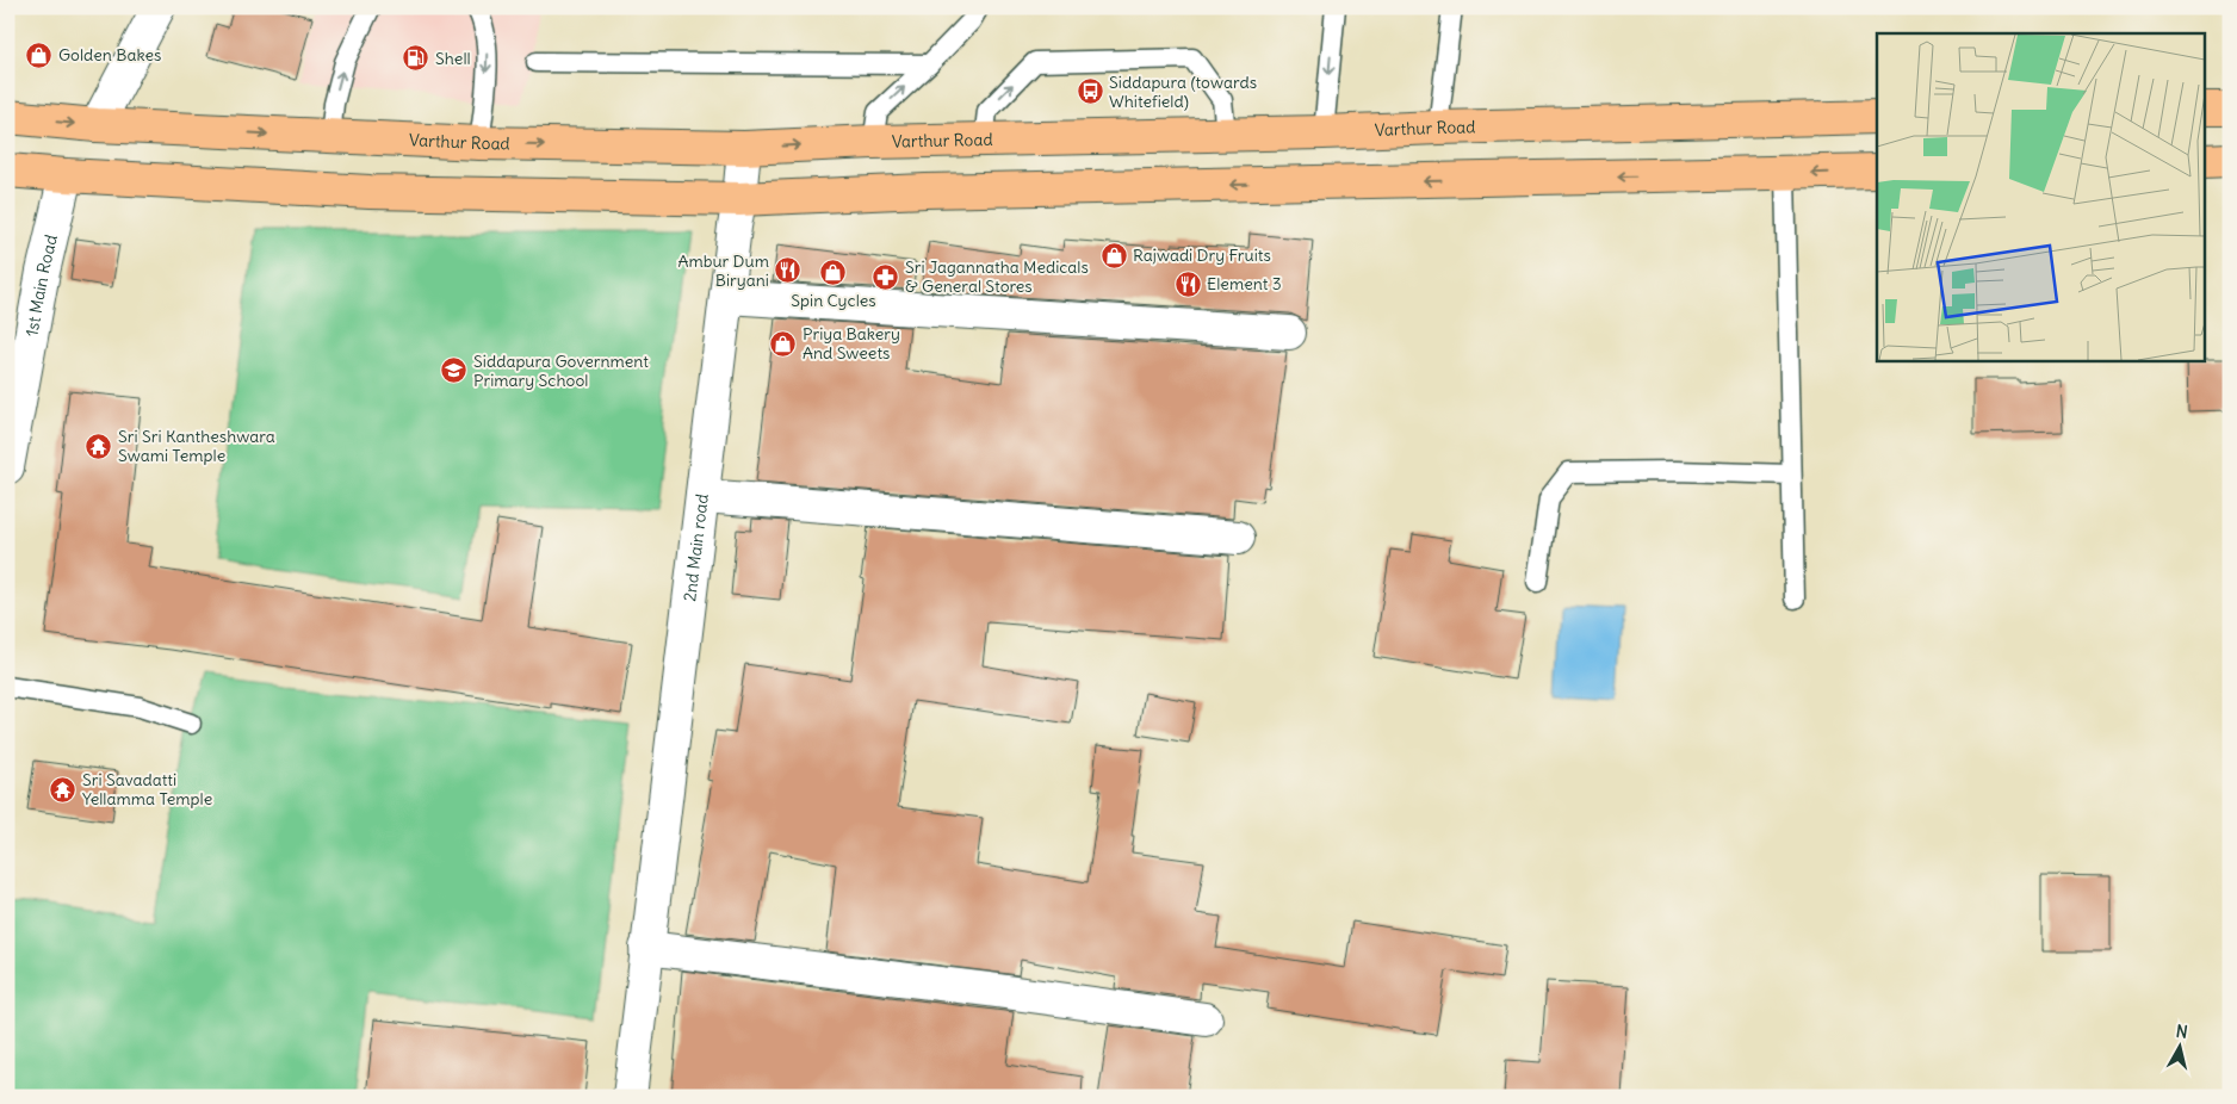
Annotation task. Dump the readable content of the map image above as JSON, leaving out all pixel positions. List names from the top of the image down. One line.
{"streets":{"main road":["Varthur Road"],"street":["1st Main Road","2nd Main road"]},"crossings":[["Varthur Road","2nd Main road"]],"places":{"shop":["Golden Bakes","Rajwadi Dry Fruits","Spin Cycles","Priya Bakery And Sweets"],"fuel station":["Shell"],"bus stop":["Siddapura (towards Whitefield)"],"restaurant":["Ambur Dum Biryani","Element 3"],"pharmacy":["Sri Jagannatha Medicals & General Stores"],"school or university":["Siddapura Government Primary School"],"temple":["Sri Sri Kantheshwara Swami Temple","Sri Savadatti Yellamma Temple"]},"north":"top"}
